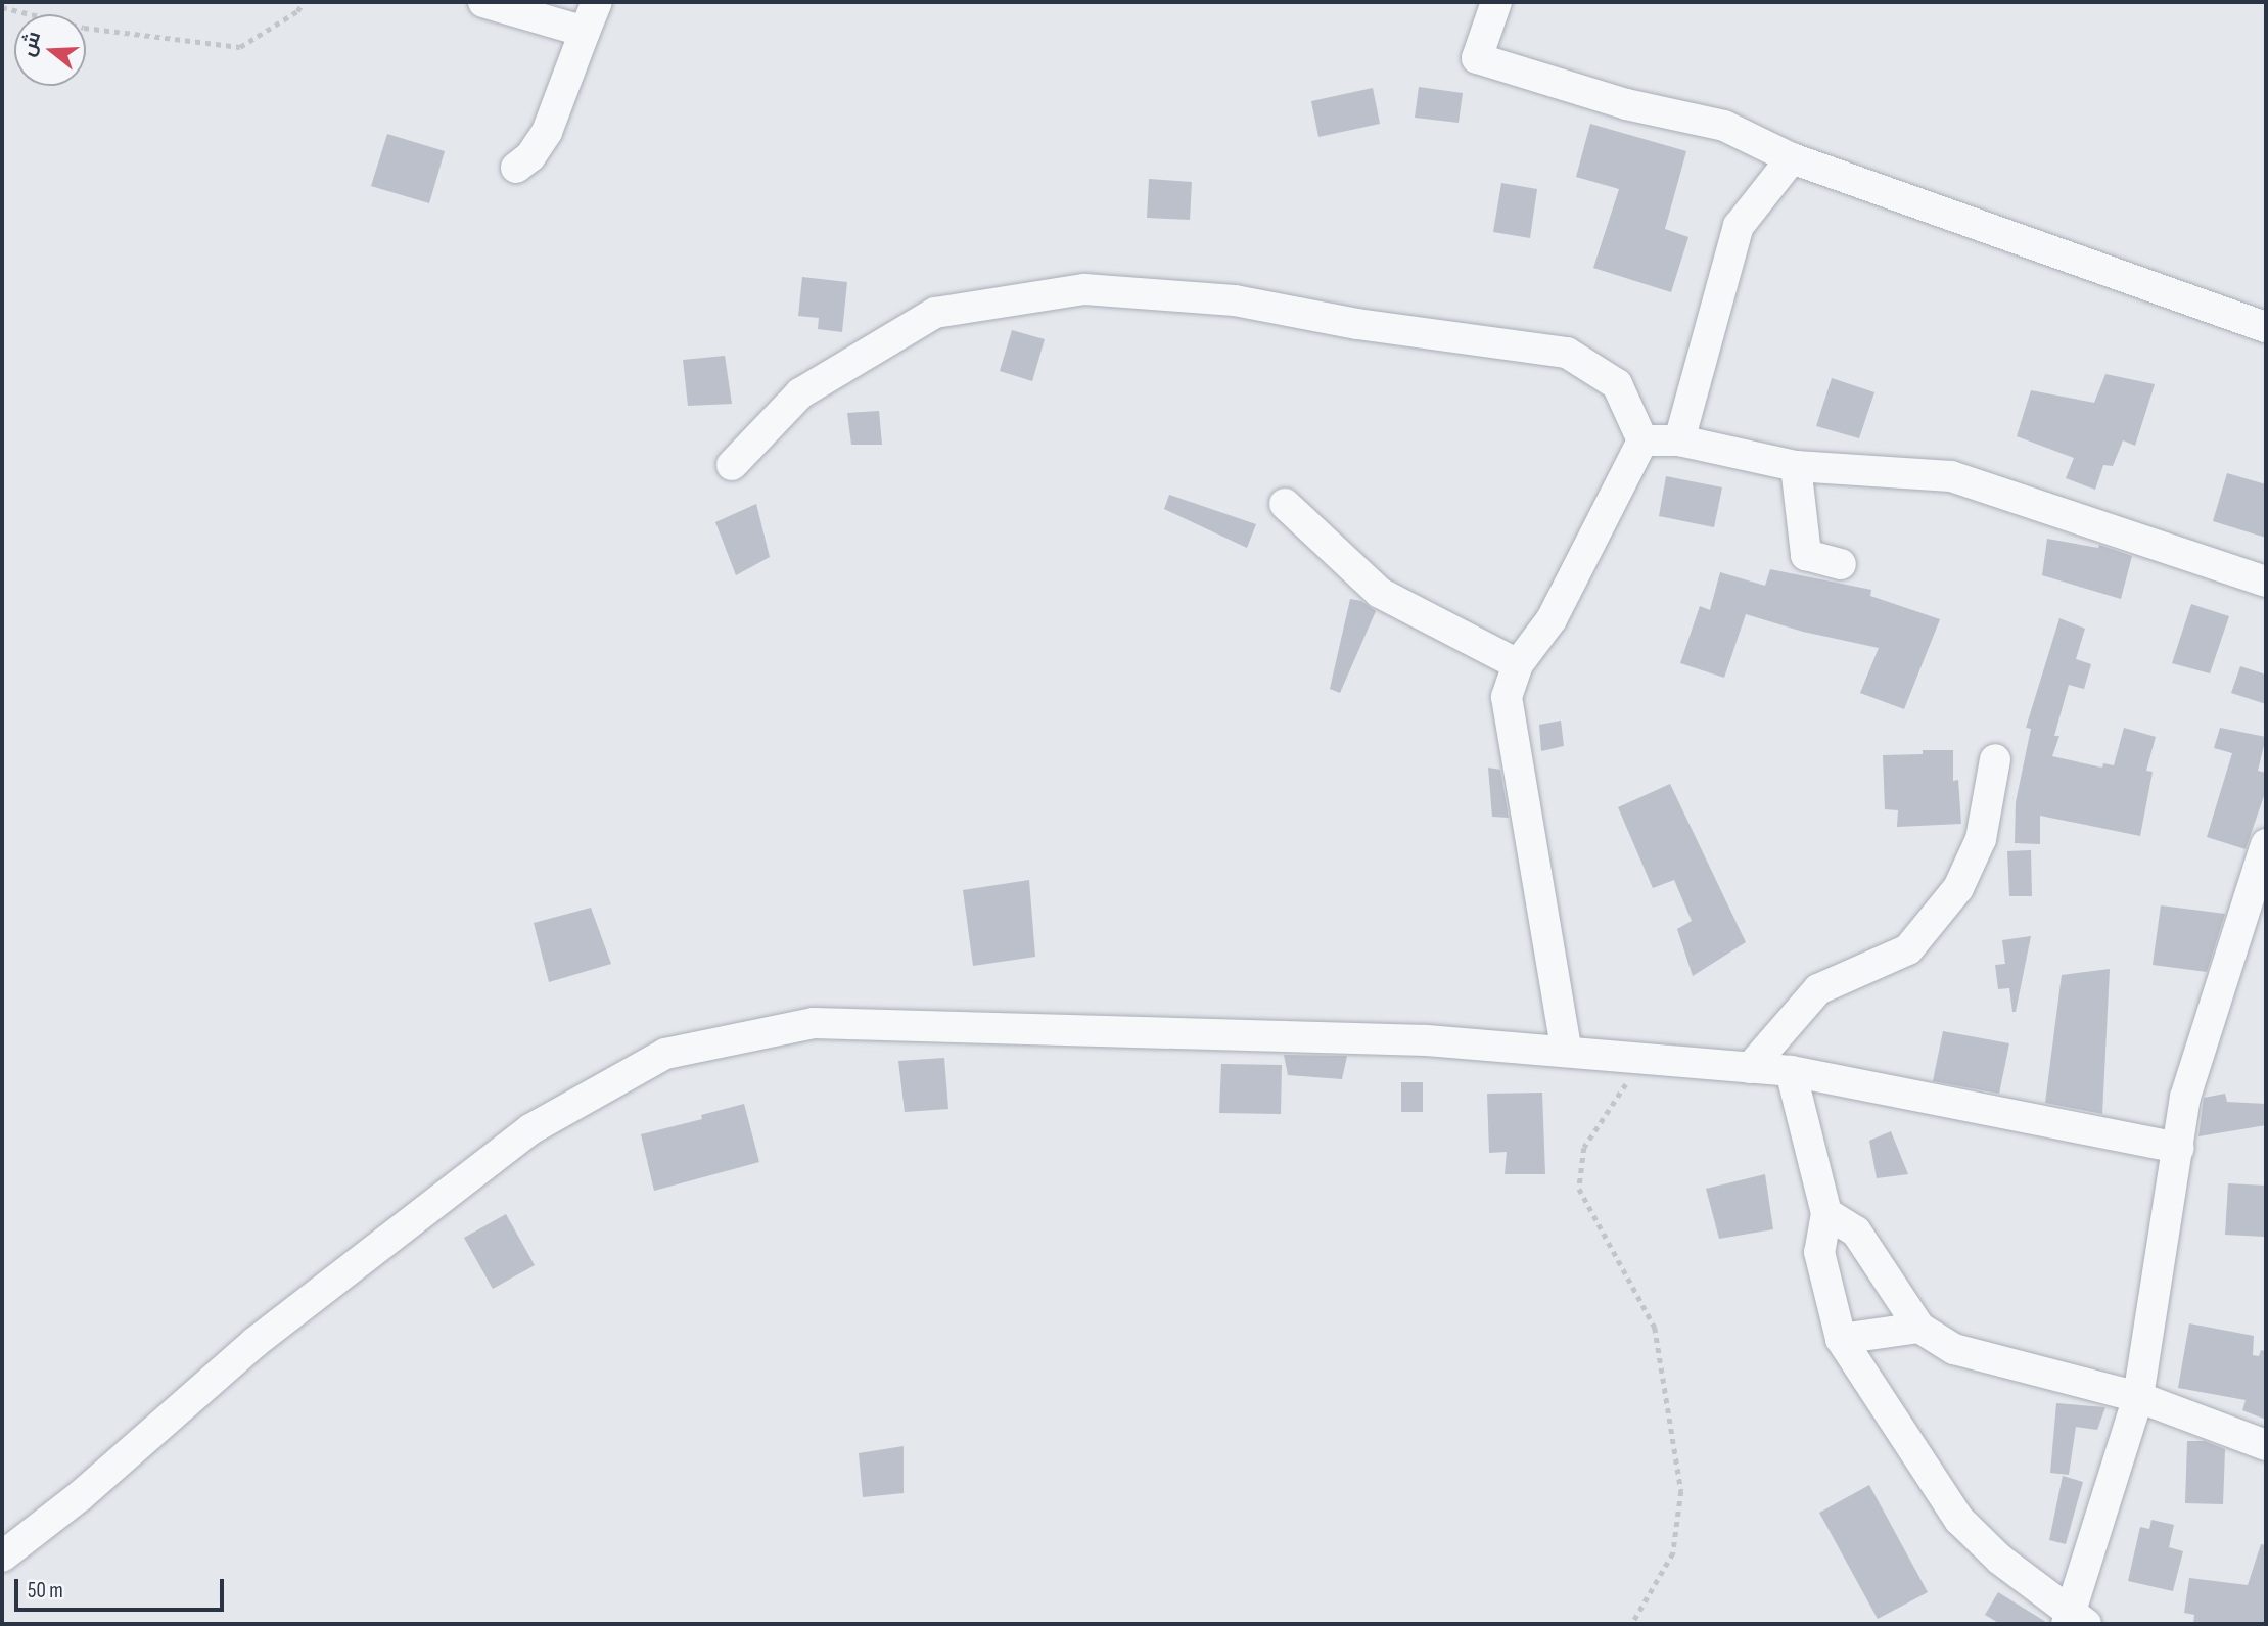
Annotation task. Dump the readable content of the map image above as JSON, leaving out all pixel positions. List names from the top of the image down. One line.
{"scale_bar":"50 m","north":"left"}
